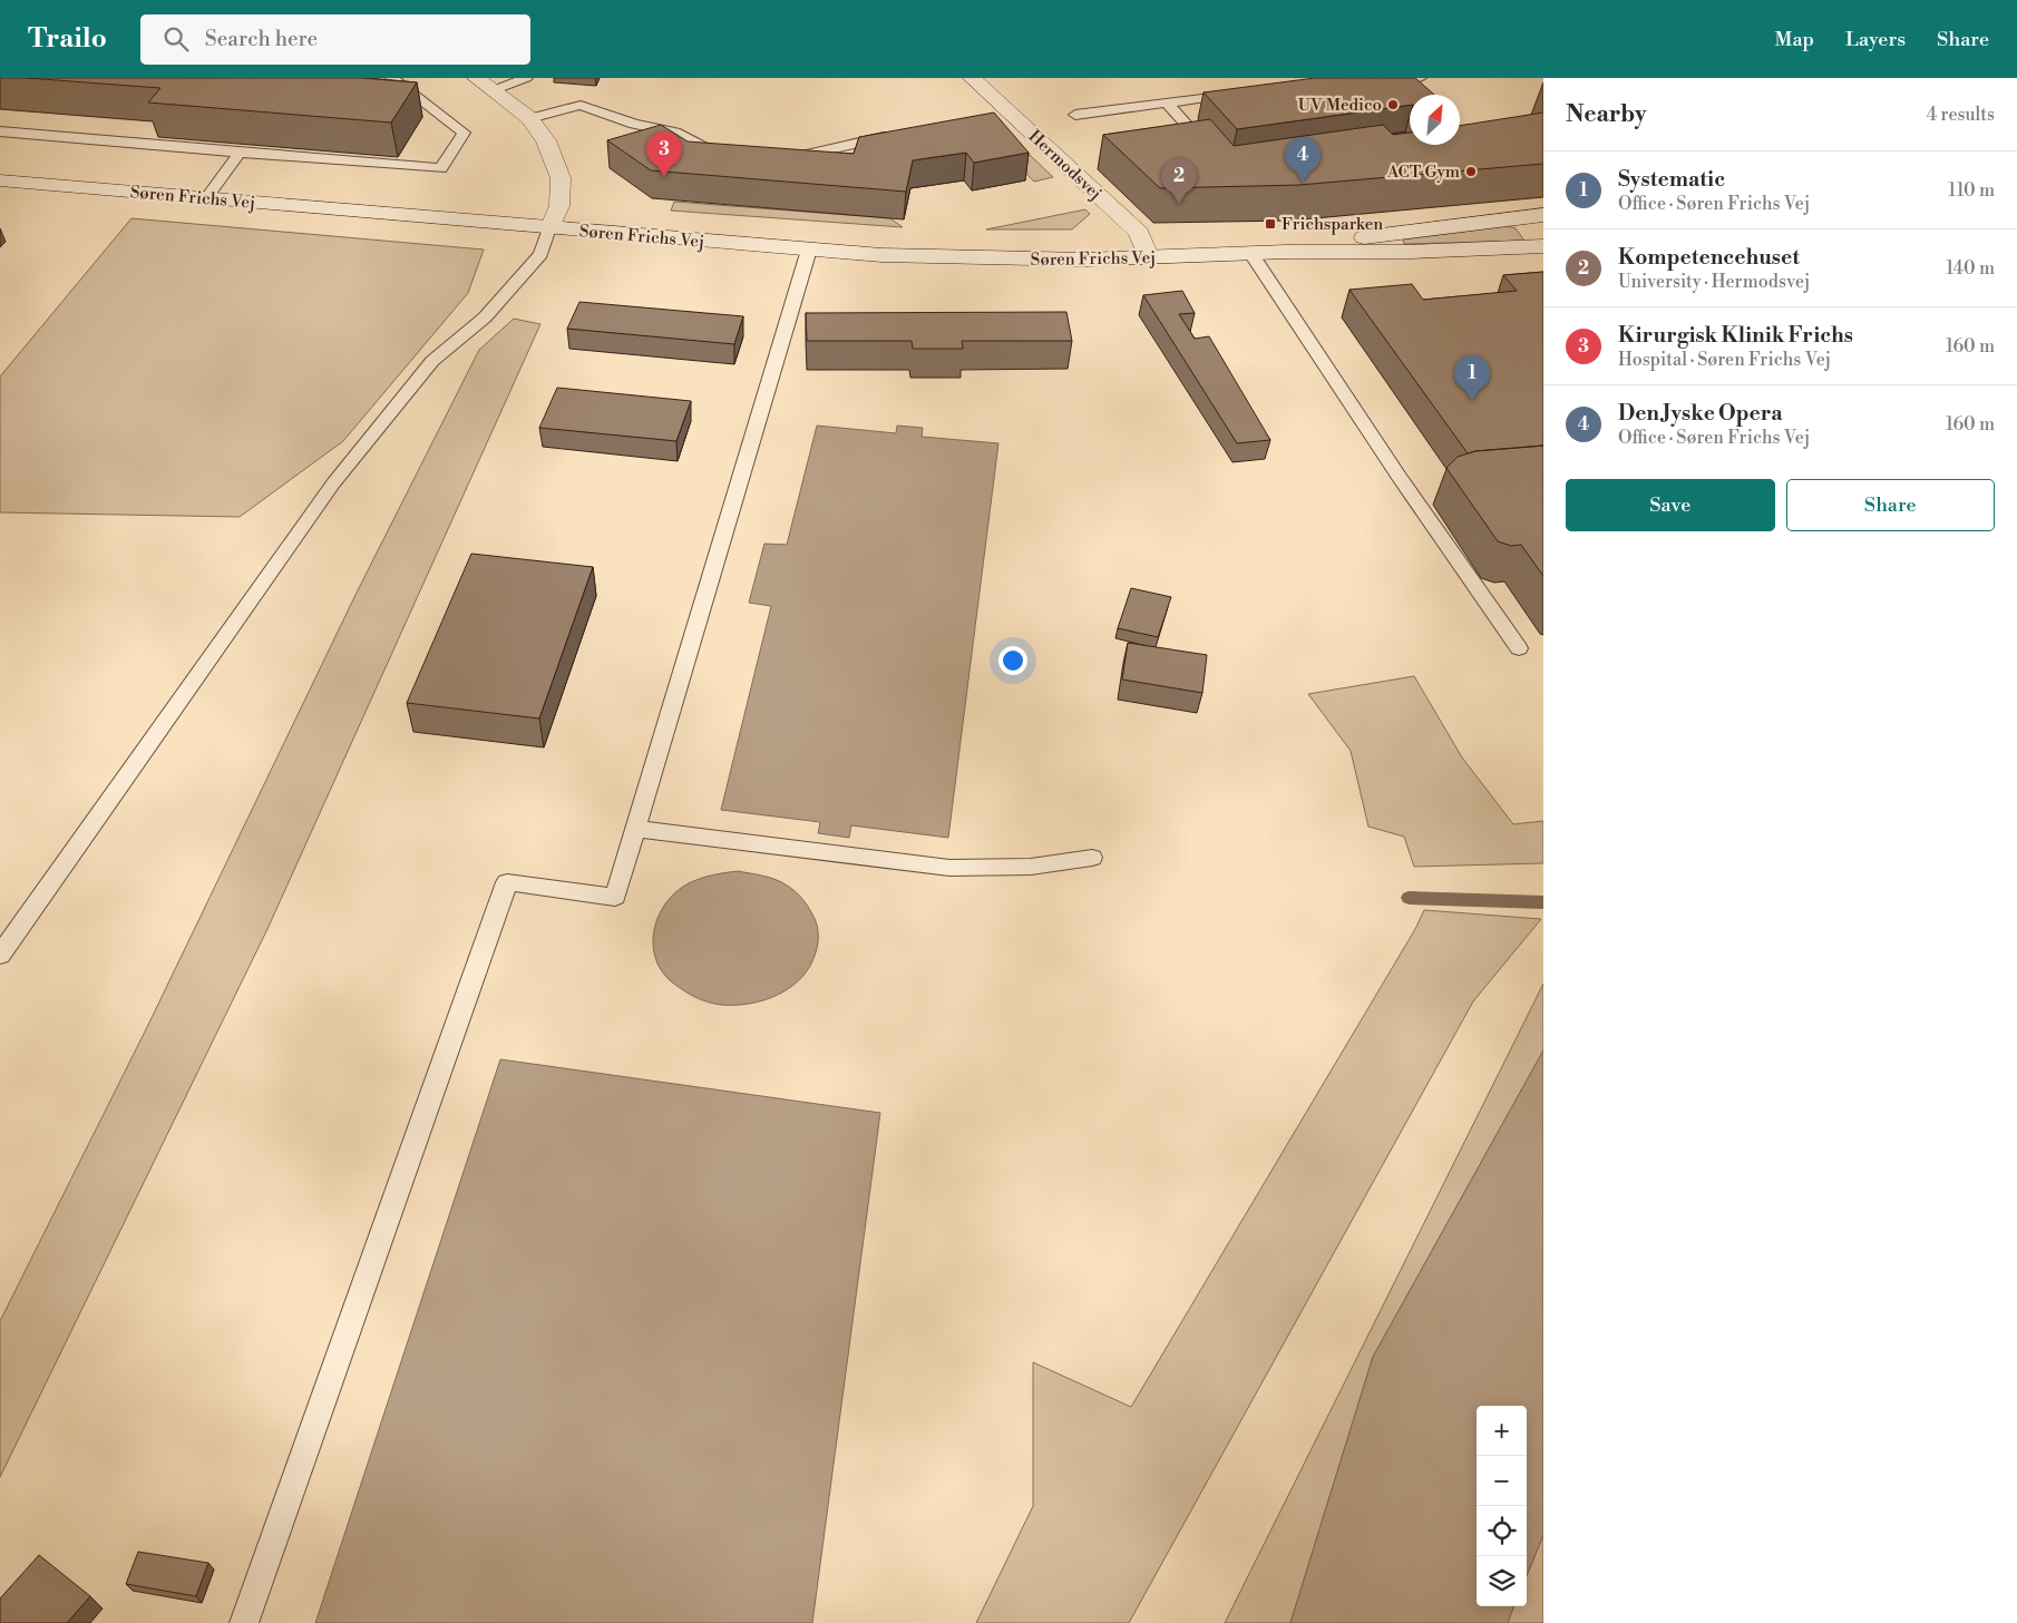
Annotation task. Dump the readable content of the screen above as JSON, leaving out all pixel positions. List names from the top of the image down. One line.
{"streets":{"street":["Hermodsvej","Søren Frichs Vej"]},"crossings":[["Hermodsvej","Søren Frichs Vej"]],"places":{"other":["UV Medico","ACT Gym"],"transit":["Frichsparken"]},"north":"top right","page":{"header":"Trailo","search":"Search here","nav":["Map","Layers","Share"],"heading":["Nearby","4 results"],"pins":["3","4","2","1"],"list":[{"mark":"1","name":"Systematic","note":"Office · Søren Frichs Vej","value":"110 m"},{"mark":"2","name":"Kompetencehuset","note":"University · Hermodsvej","value":"140 m"},{"mark":"3","name":"Kirurgisk Klinik Frichs","note":"Hospital · Søren Frichs Vej","value":"160 m"},{"mark":"4","name":"Den Jyske Opera","note":"Office · Søren Frichs Vej","value":"160 m"}],"buttons":["Save","Share"],"map_buttons":["+","−"]}}
